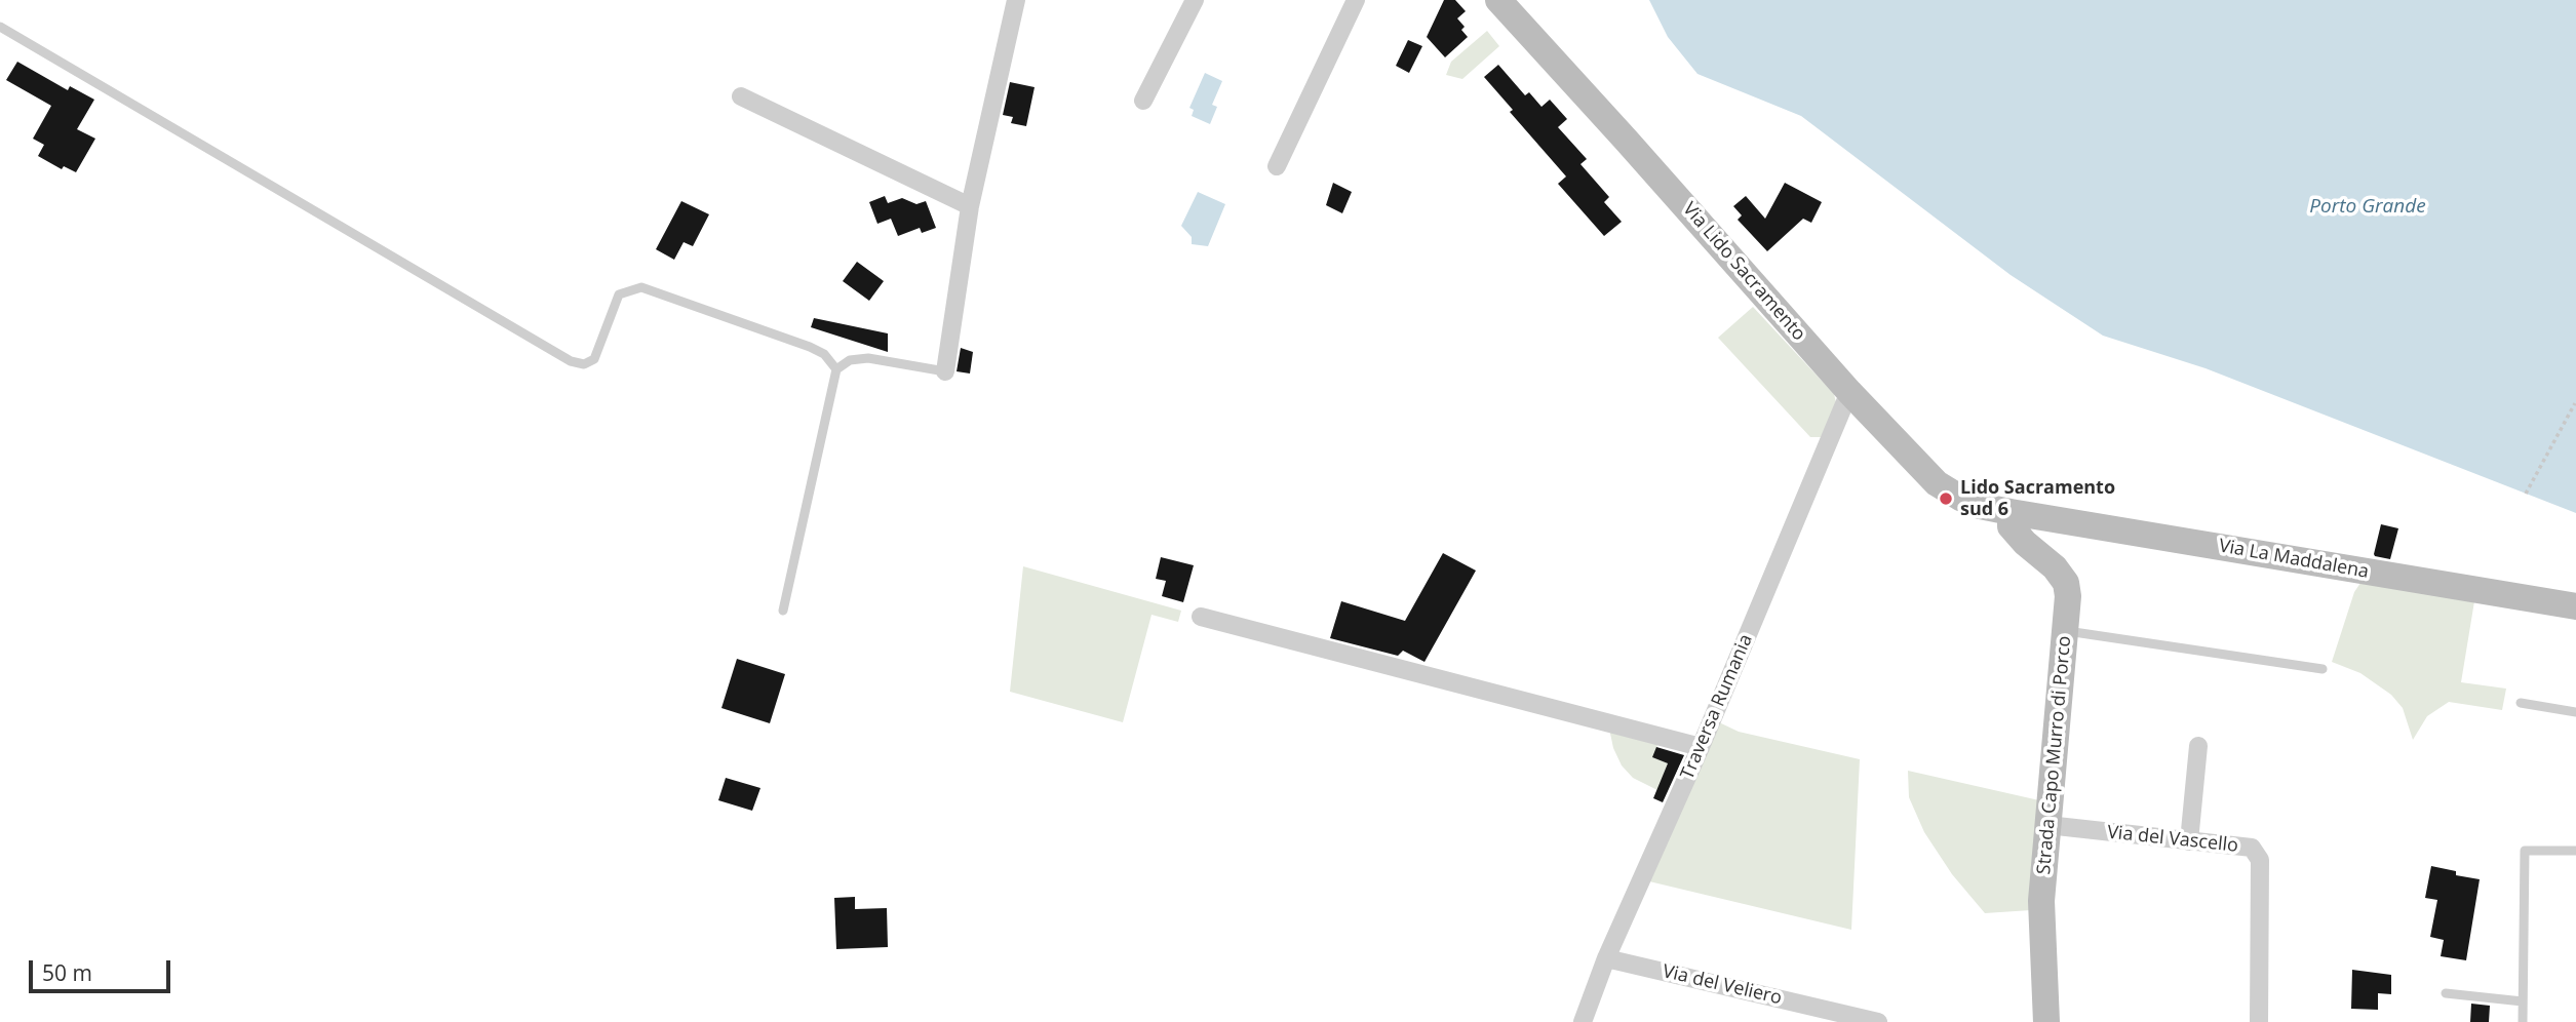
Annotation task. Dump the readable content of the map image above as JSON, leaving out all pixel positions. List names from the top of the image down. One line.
{"streets":{"street":["Via Lido Sacramento","Via La Maddalena","Traversa Rumania","Strada Capo Murro di Porco","Via del Vascello","Via del Veliero"]},"crossings":[["Via Lido Sacramento","Via La Maddalena"],["Via Lido Sacramento","Traversa Rumania"],["Via Lido Sacramento","Strada Capo Murro di Porco"],["Via La Maddalena","Strada Capo Murro di Porco"],["Traversa Rumania","Via del Veliero"],["Strada Capo Murro di Porco","Via del Vascello"]],"water":["Porto Grande"],"places":["Lido Sacramento sud 6"],"scale_bar":"50 m"}
